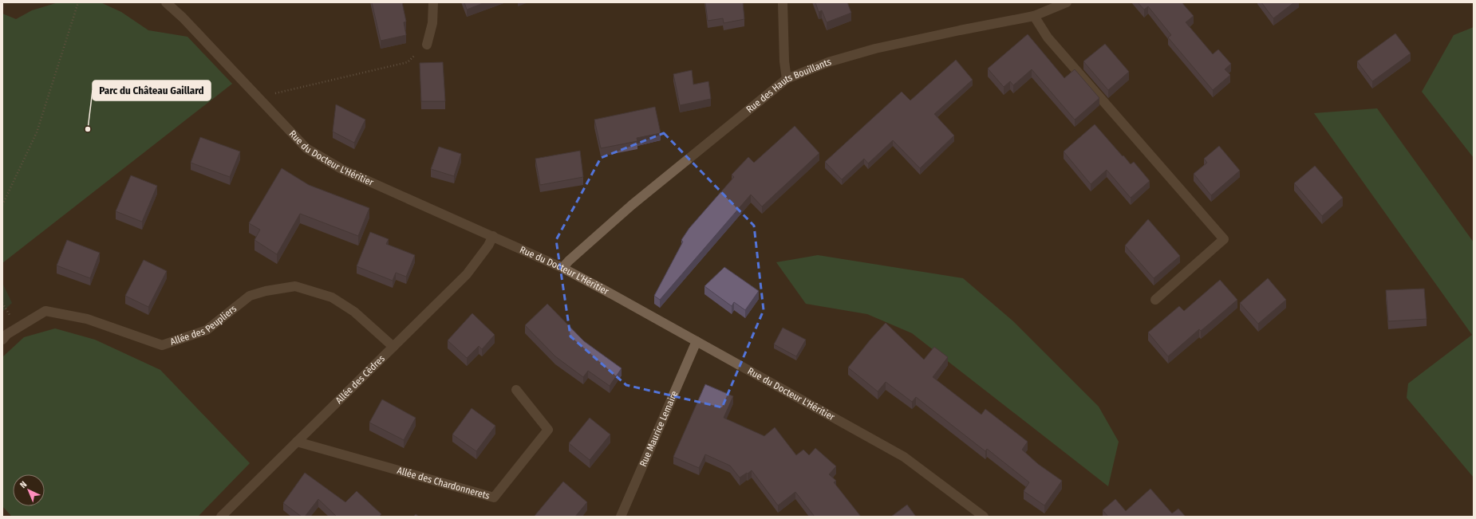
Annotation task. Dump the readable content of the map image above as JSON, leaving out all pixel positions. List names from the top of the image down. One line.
{"streets":{"street":["Rue des Hauts Bouillants","Rue du Docteur L'Héritier","Allée des Peupliers","Allée des Cèdres","Rue Maurice Lemaire","Allée des Chardonnerets"]},"crossings":[["Rue des Hauts Bouillants","Rue du Docteur L'Héritier"],["Rue du Docteur L'Héritier","Allée des Cèdres"],["Rue du Docteur L'Héritier","Rue Maurice Lemaire"],["Allée des Peupliers","Allée des Cèdres"],["Allée des Cèdres","Allée des Chardonnerets"]],"places":["Parc du Château Gaillard"],"north":"top left"}
